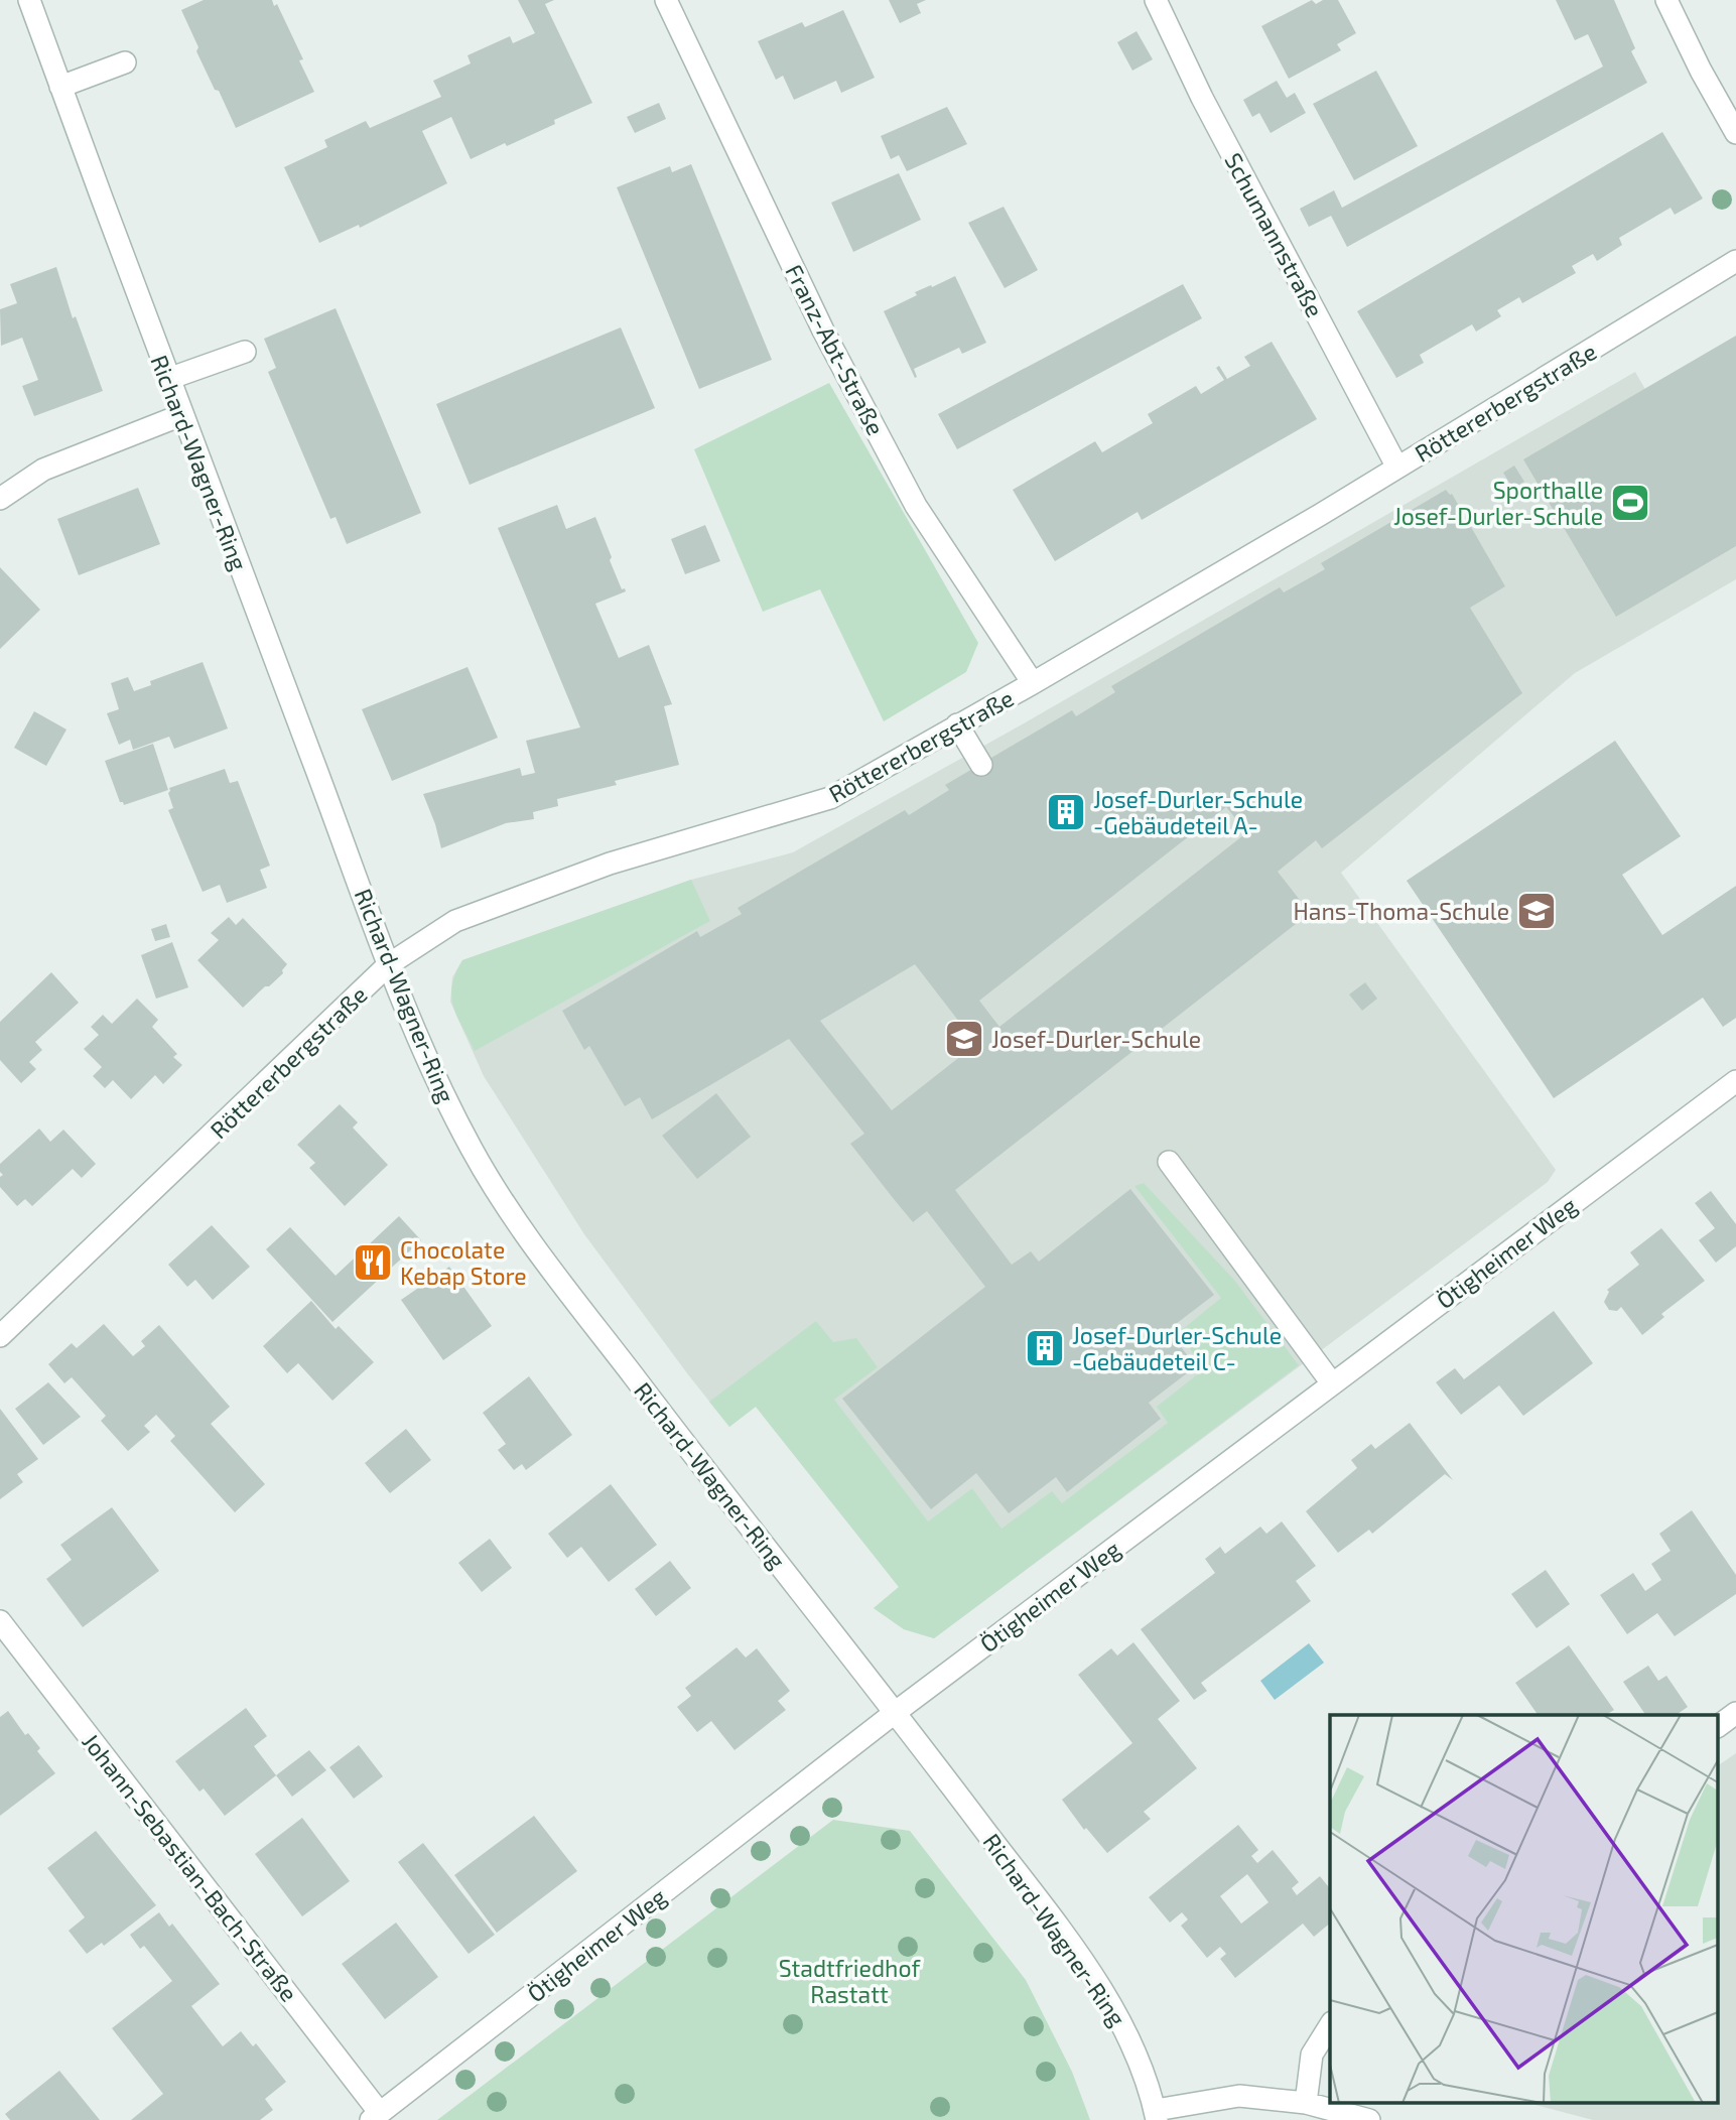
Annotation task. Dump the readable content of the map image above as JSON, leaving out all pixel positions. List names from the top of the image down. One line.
{"streets":{"street":["Schumannstraße","Franz-Abt-Straße","Röttererbergstraße","Richard-Wagner-Ring","Ötigheimer Weg","Johann-Sebastian-Bach-Straße"]},"crossings":[["Schumannstraße","Röttererbergstraße"],["Franz-Abt-Straße","Röttererbergstraße"],["Röttererbergstraße","Richard-Wagner-Ring"],["Richard-Wagner-Ring","Ötigheimer Weg"],["Ötigheimer Weg","Johann-Sebastian-Bach-Straße"]],"parks":["Stadtfriedhof Rastatt"],"places":{"sports":["Sporthalle Josef-Durler-Schule"],"building":["Josef-Durler-Schule -Gebäudeteil A-","Josef-Durler-Schule -Gebäudeteil C-"],"school or university":["Hans-Thoma-Schule","Josef-Durler-Schule"],"restaurant":["Chocolate Kebap Store"]}}
